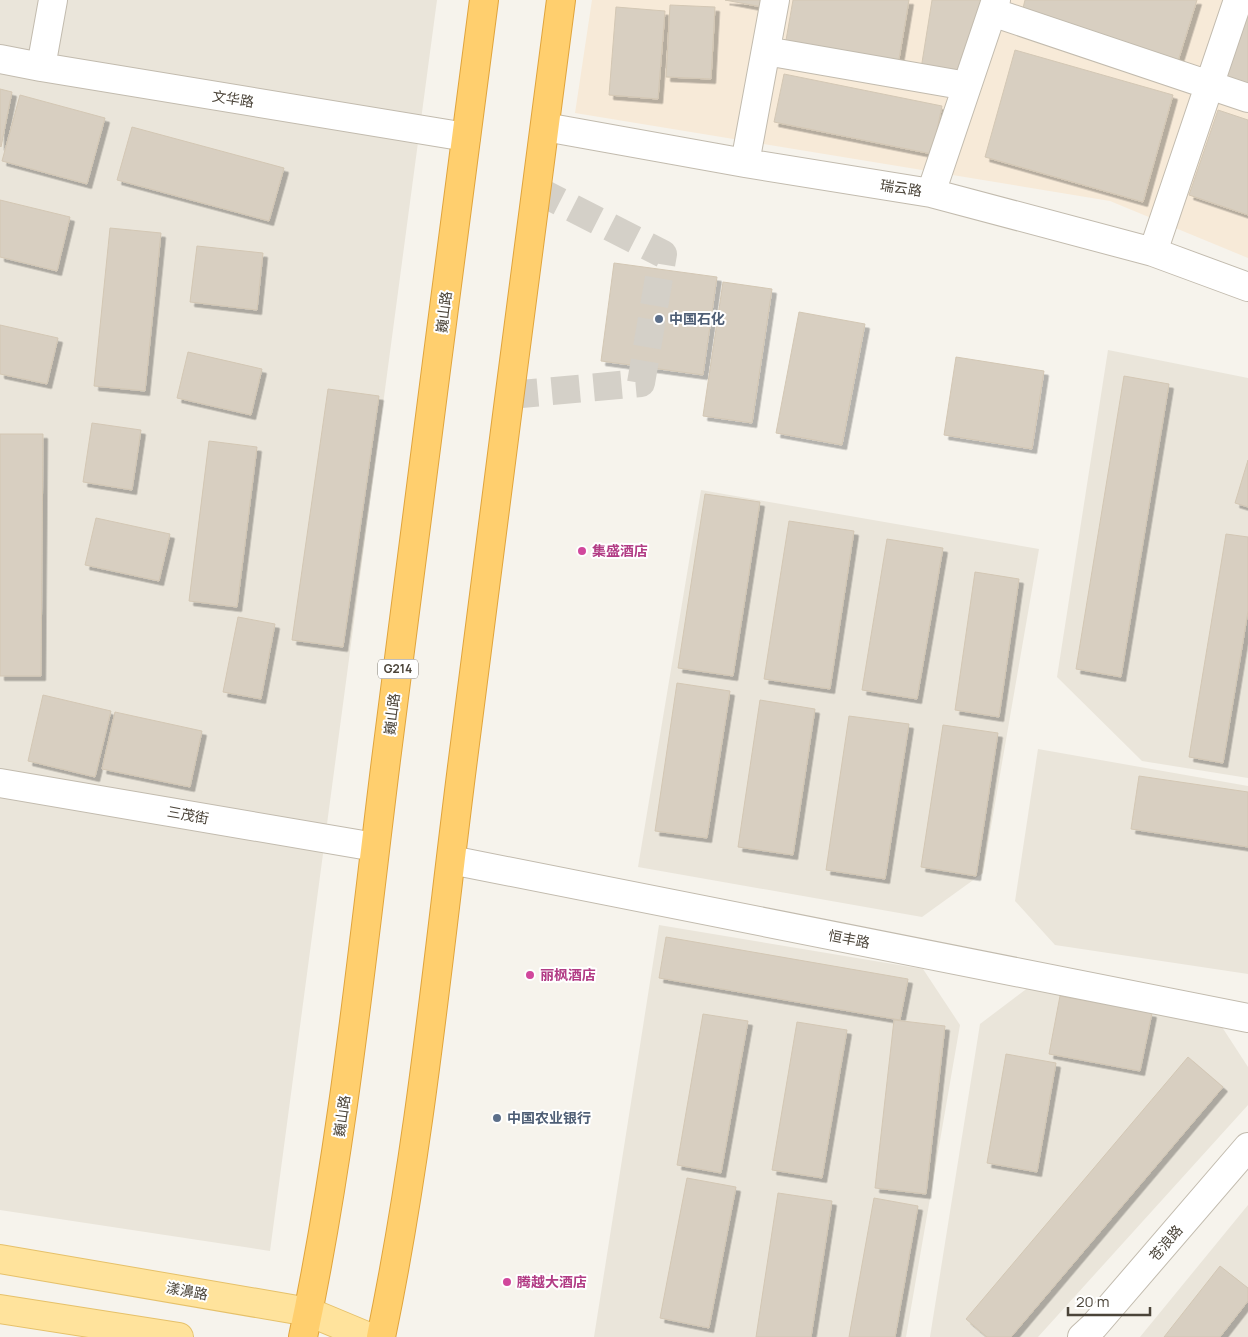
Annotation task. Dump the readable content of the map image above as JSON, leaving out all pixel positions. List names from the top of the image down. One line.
{"streets":{"highway":["巍山路","G214"],"main road":["漾濞路"],"street":["文华路","瑞云路","三茂街","恒丰路","苍浪路"]},"crossings":[["文华路","巍山路"],["巍山路","三茂街"],["巍山路","漾濞路"]],"places":["中国石化","集盛酒店","丽枫酒店","中国农业银行","腾越大酒店"],"scale_bar":"20 m"}
